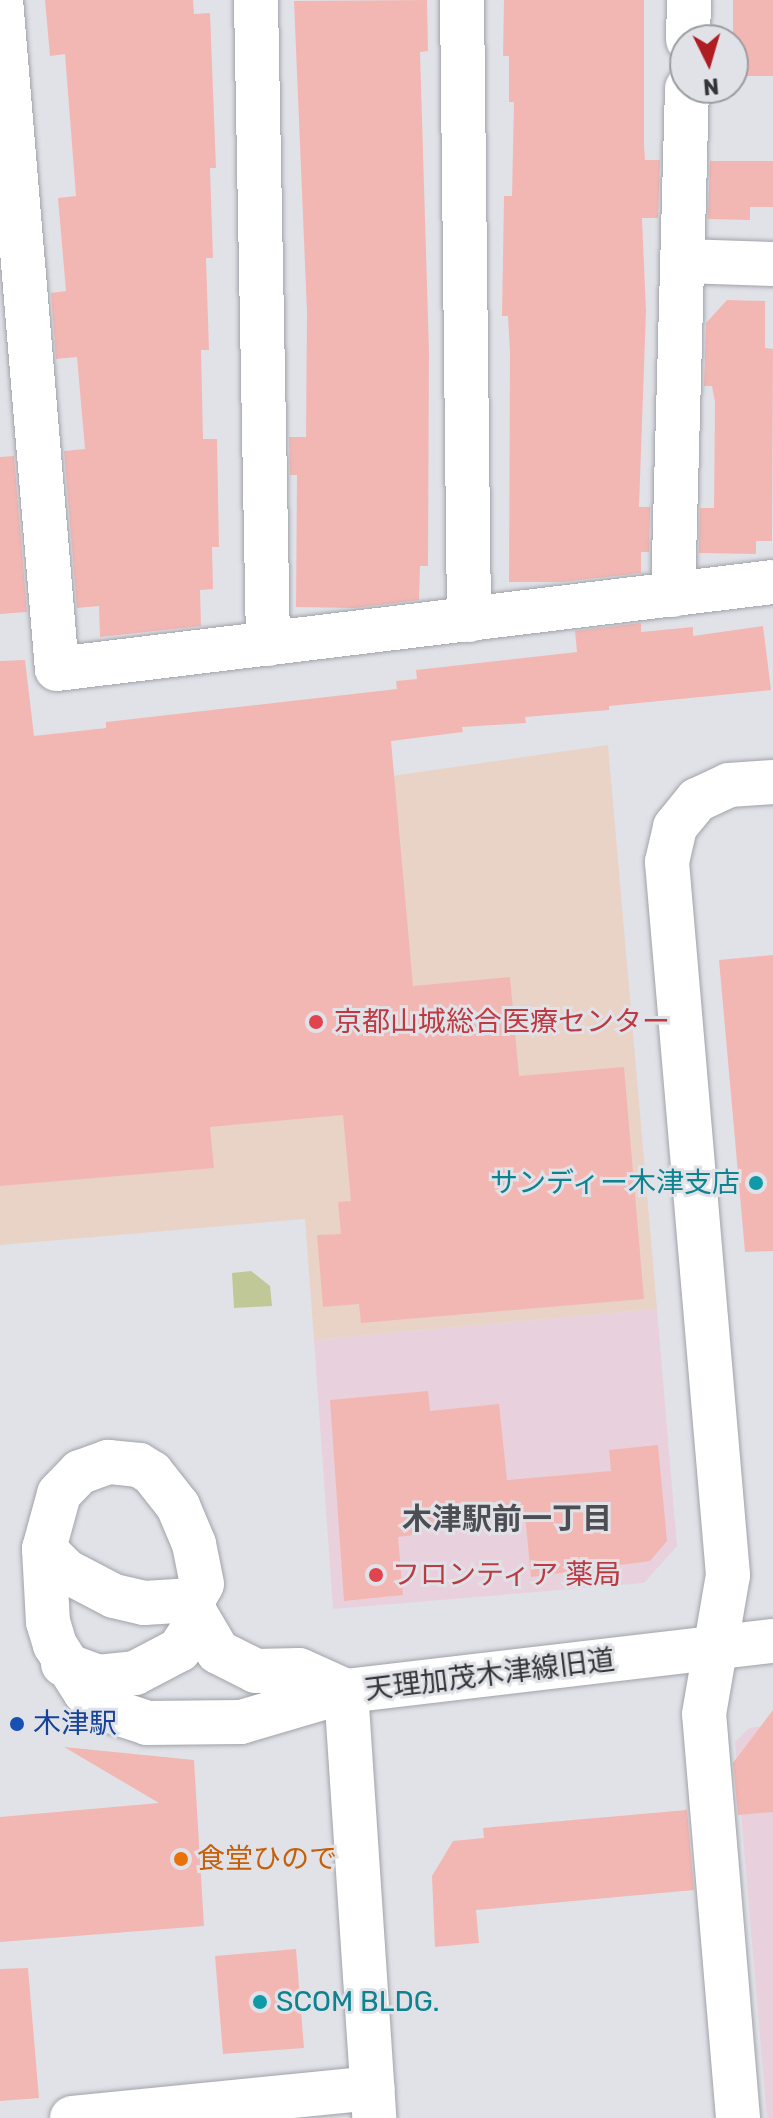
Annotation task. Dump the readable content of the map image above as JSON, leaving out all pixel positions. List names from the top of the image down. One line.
{"streets":{"street":["天理加茂木津線旧道"]},"districts":["木津駅前一丁目"],"places":["京都山城総合医療センター","サンディー木津支店","フロンティア 薬局","木津駅","食堂ひので","SCOM BLDG."],"north":"bottom"}
